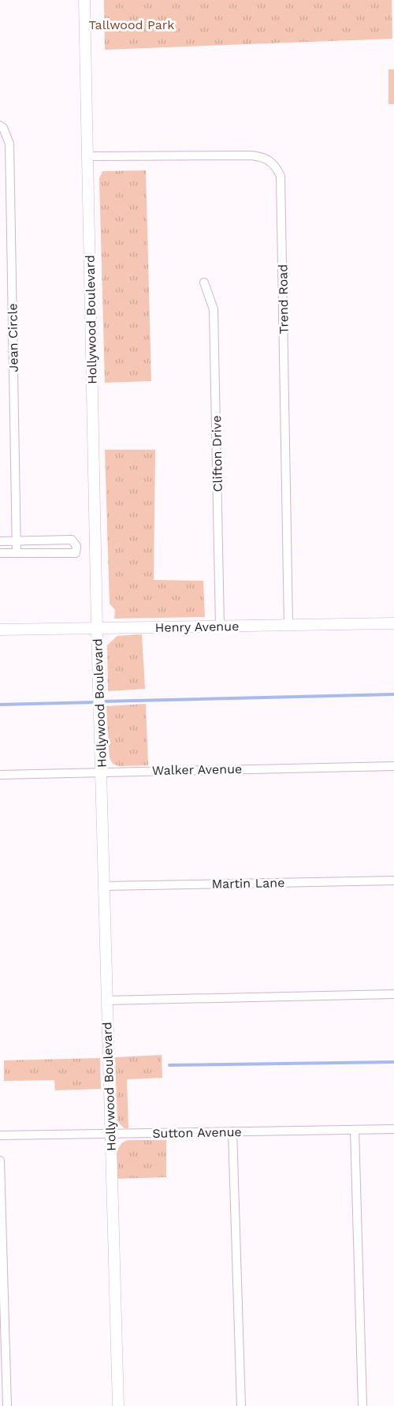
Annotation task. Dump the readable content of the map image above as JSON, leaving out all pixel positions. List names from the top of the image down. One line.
{"streets":{"street":["Trend Road","Hollywood Boulevard","Jean Circle","Clifton Drive","Henry Avenue","Walker Avenue","Martin Lane","Sutton Avenue"]},"crossings":[["Trend Road","Hollywood Boulevard"],["Trend Road","Henry Avenue"],["Hollywood Boulevard","Henry Avenue"],["Hollywood Boulevard","Walker Avenue"],["Hollywood Boulevard","Martin Lane"],["Hollywood Boulevard","Sutton Avenue"],["Clifton Drive","Henry Avenue"]],"parks":["Tallwood Park"]}
